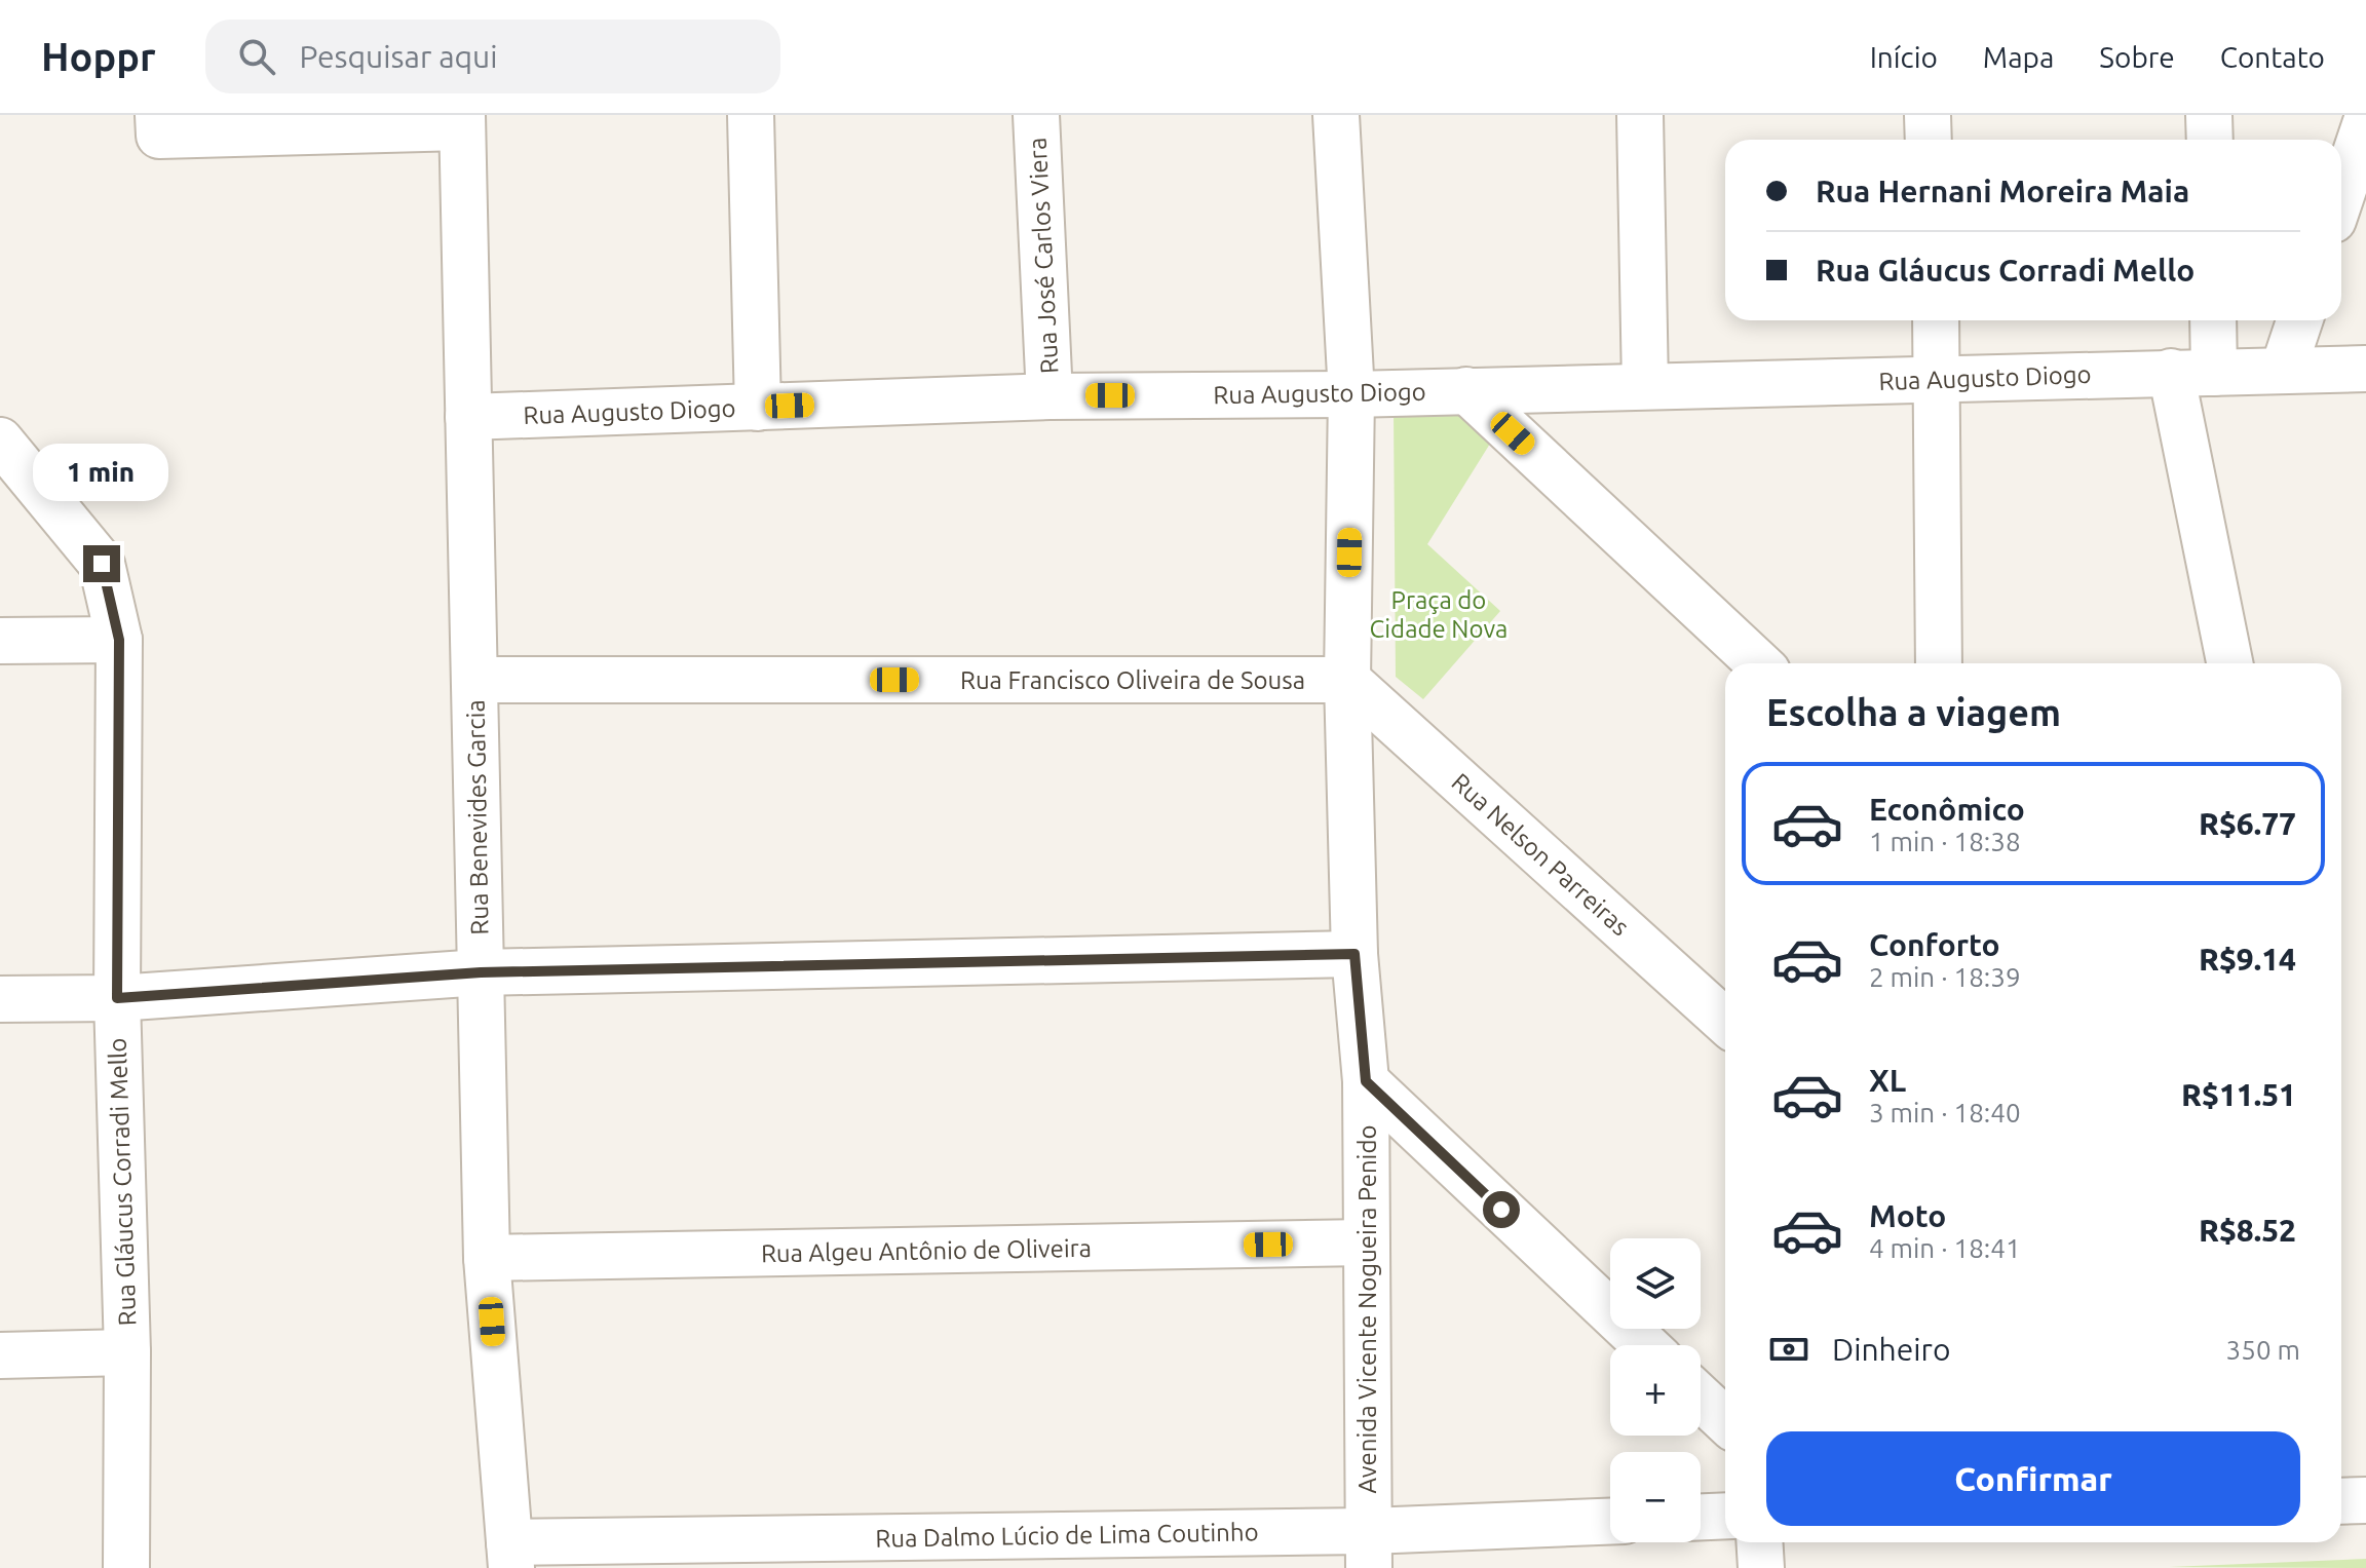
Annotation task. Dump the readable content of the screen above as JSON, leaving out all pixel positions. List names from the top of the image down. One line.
{"streets":{"street":["Rua José Carlos Viera","Rua Augusto Diogo","Rua Francisco Oliveira de Sousa","Rua Benevides Garcia","Rua Nelson Parreiras","Rua Gláucus Corradi Mello","Rua Algeu Antônio de Oliveira","Avenida Vicente Nogueira Penido","Rua Dalmo Lúcio de Lima Coutinho"]},"crossings":[["Rua José Carlos Viera","Rua Augusto Diogo"],["Rua Augusto Diogo","Rua Benevides Garcia"],["Rua Augusto Diogo","Avenida Vicente Nogueira Penido"],["Rua Francisco Oliveira de Sousa","Rua Benevides Garcia"],["Rua Francisco Oliveira de Sousa","Rua Nelson Parreiras"],["Rua Francisco Oliveira de Sousa","Avenida Vicente Nogueira Penido"],["Rua Benevides Garcia","Rua Algeu Antônio de Oliveira"],["Rua Benevides Garcia","Rua Dalmo Lúcio de Lima Coutinho"],["Rua Nelson Parreiras","Avenida Vicente Nogueira Penido"],["Rua Algeu Antônio de Oliveira","Avenida Vicente Nogueira Penido"],["Avenida Vicente Nogueira Penido","Rua Dalmo Lúcio de Lima Coutinho"]],"parks":["Praça do Cidade Nova"],"page":{"header":"Hoppr","search":"Pesquisar aqui","nav":["Início","Mapa","Sobre","Contato"],"banner":["Rua Hernani Moreira Maia","Rua Gláucus Corradi Mello"],"bubble":"1 min","heading":"Escolha a viagem","list":[{"name":"Econômico","note":"1 min · 18:38","value":"R$6.77"},{"name":"Conforto","note":"2 min · 18:39","value":"R$9.14"},{"name":"XL","note":"3 min · 18:40","value":"R$11.51"},{"name":"Moto","note":"4 min · 18:41","value":"R$8.52"}],"map_buttons":["+","−"],"pay":["Dinheiro","350 m"],"buttons":"Confirmar"}}
